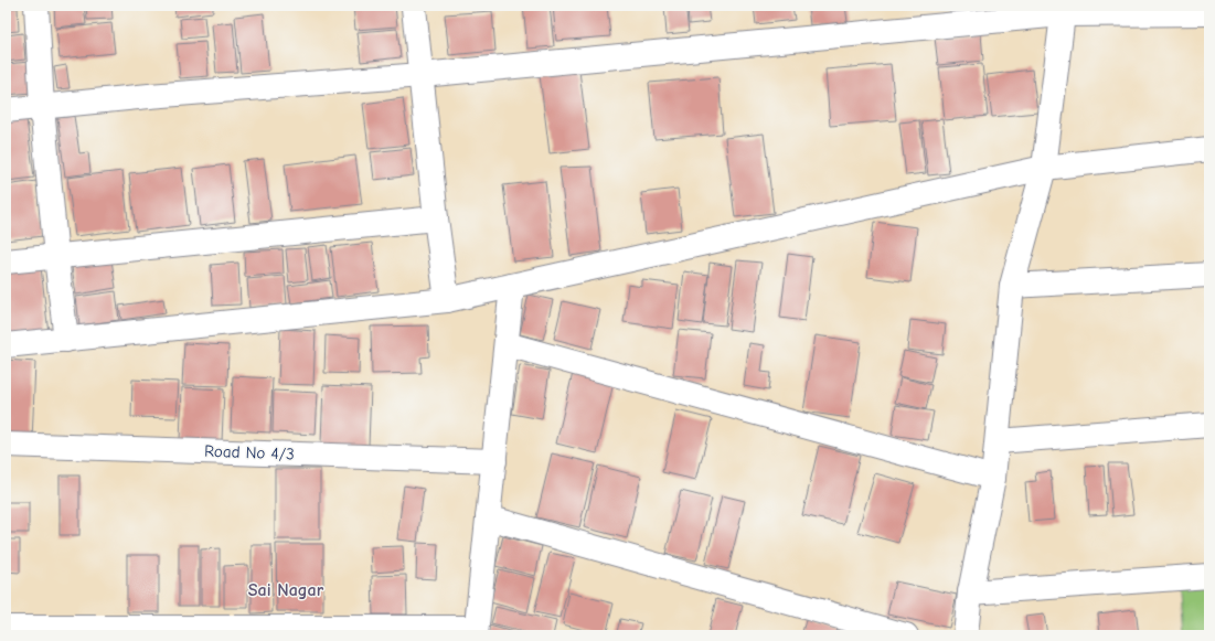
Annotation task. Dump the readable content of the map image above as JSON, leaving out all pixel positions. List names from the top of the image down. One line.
{"streets":{"street":["Road No 4/3"]},"districts":["Sai Nagar"]}
